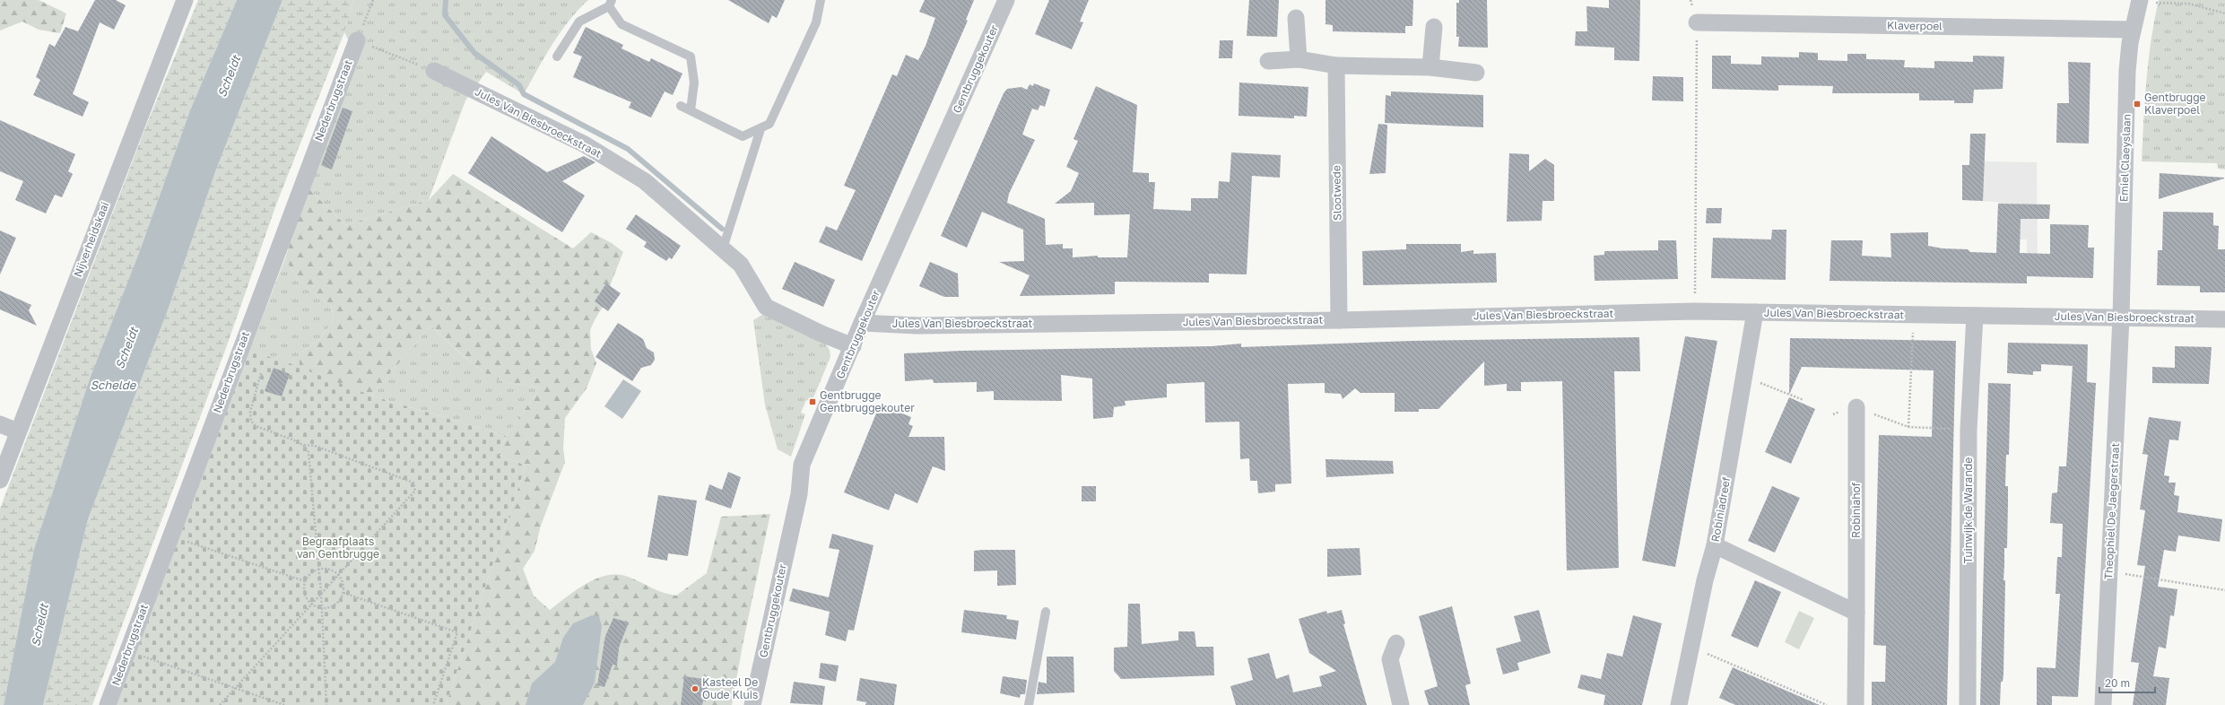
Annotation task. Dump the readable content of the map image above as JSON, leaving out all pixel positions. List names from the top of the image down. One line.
{"streets":{"street":["Klaverpoel","Gentbruggekouter","Nederbrugstraat","Jules Van Biesbroeckstraat","Emiel Claeyslaan","Slootwede","Nijverheidskaai","Robiniadreef","Robiniahof","Tuinwijk de Warande","Theophiel De Jaegerstraat"]},"crossings":[["Klaverpoel","Emiel Claeyslaan"],["Gentbruggekouter","Jules Van Biesbroeckstraat"],["Jules Van Biesbroeckstraat","Emiel Claeyslaan"],["Jules Van Biesbroeckstraat","Slootwede"],["Jules Van Biesbroeckstraat","Robiniadreef"],["Jules Van Biesbroeckstraat","Tuinwijk de Warande"],["Jules Van Biesbroeckstraat","Theophiel De Jaegerstraat"],["Emiel Claeyslaan","Theophiel De Jaegerstraat"]],"water":["Scheldt","Schelde"],"parks":["Begraafplaats van Gentbrugge"],"places":{"transit":["Gentbrugge Klaverpoel","Gentbrugge Gentbruggekouter"],"other":["Kasteel De Oude Kluis"]},"scale_bar":"20 m"}
